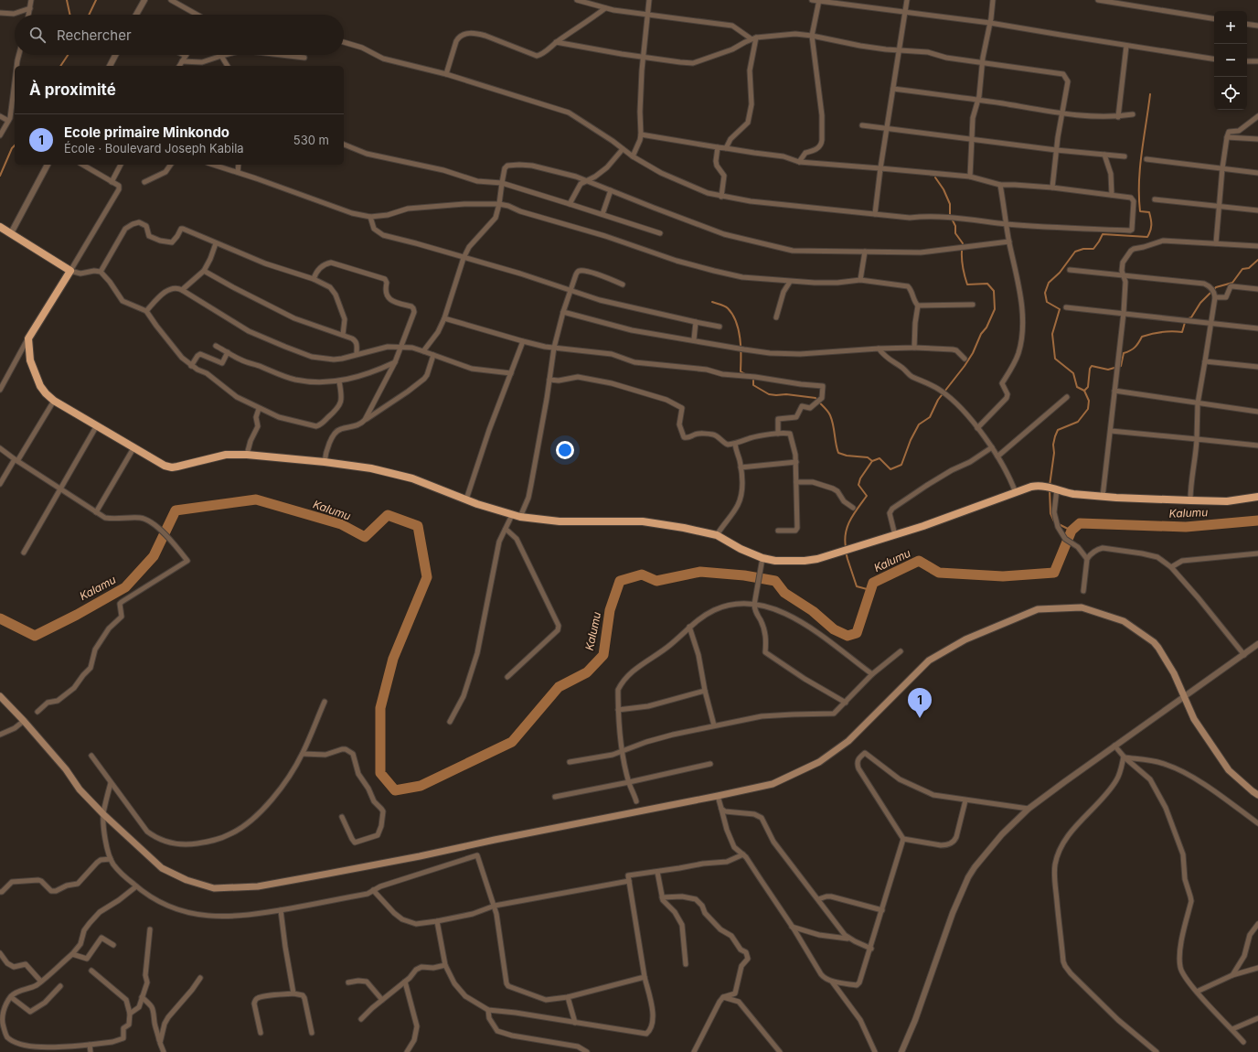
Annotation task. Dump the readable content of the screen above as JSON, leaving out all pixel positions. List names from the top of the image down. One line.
{"water":["Kalumu","Kalamu"],"page":{"map_buttons":["+","−"],"search":"Rechercher","heading":"À proximité","list":[{"mark":"1","name":"Ecole primaire Minkondo","note":"École · Boulevard Joseph Kabila","value":"530 m"}],"pins":"1"}}
